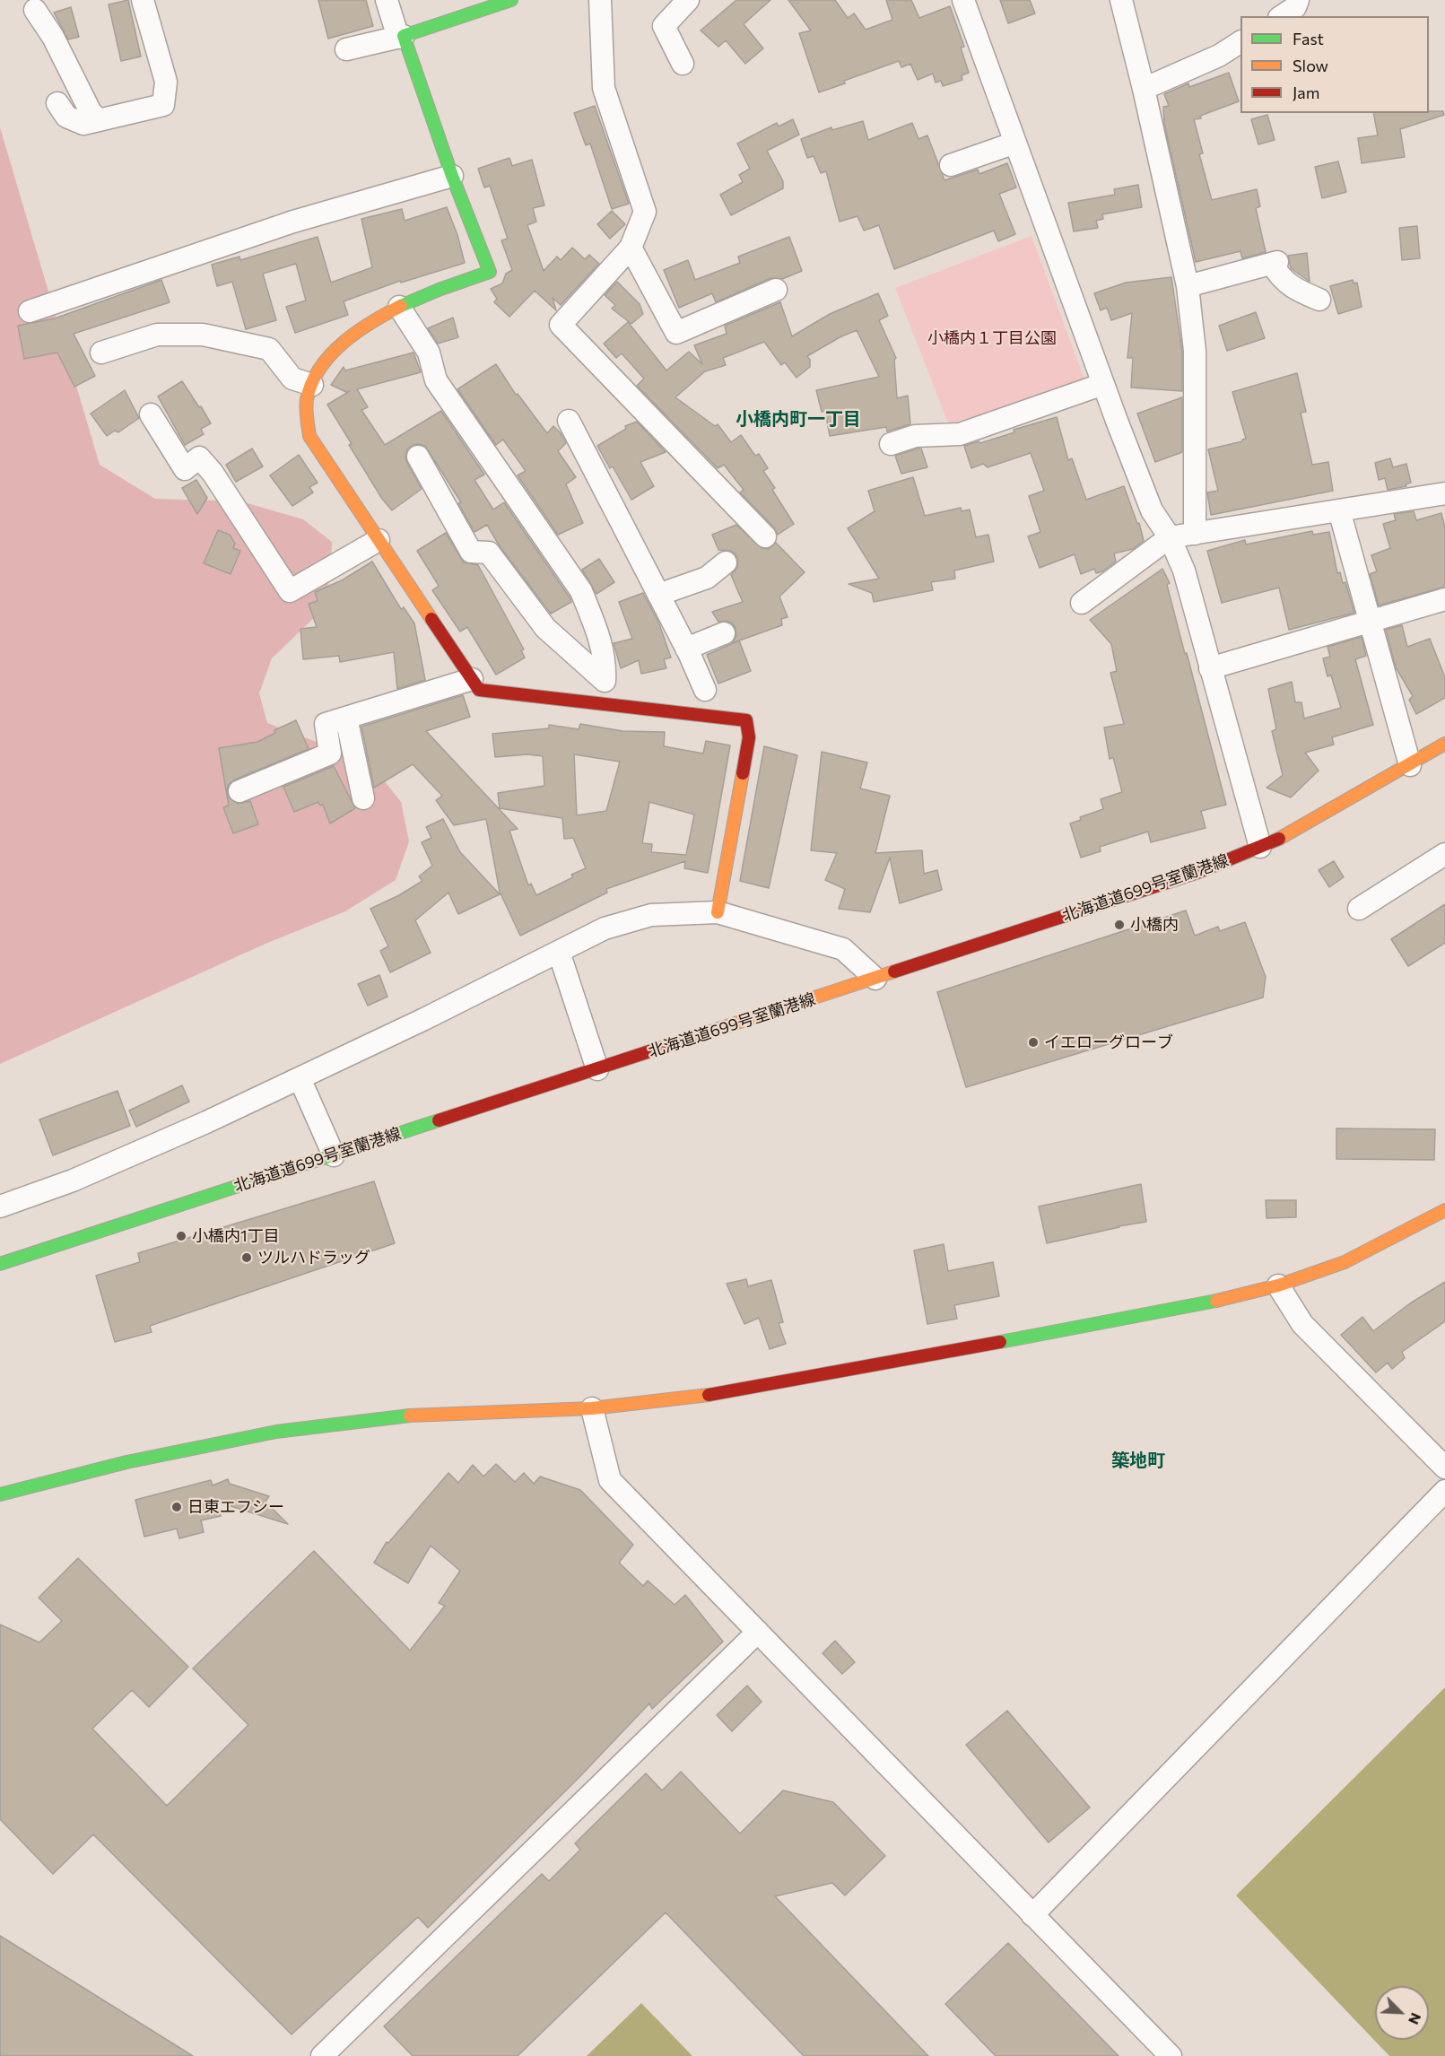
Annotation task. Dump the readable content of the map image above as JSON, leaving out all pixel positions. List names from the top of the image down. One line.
{"streets":{"street":["北海道道699号室蘭港線"]},"districts":["小橋内町一丁目","築地町"],"parks":["小橋内１丁目公園"],"places":["小橋内","イエローグローブ","小橋内1丁目","ツルハドラッグ","日東エフシー"],"legend":["Fast","Slow","Jam"],"north":"bottom right"}
